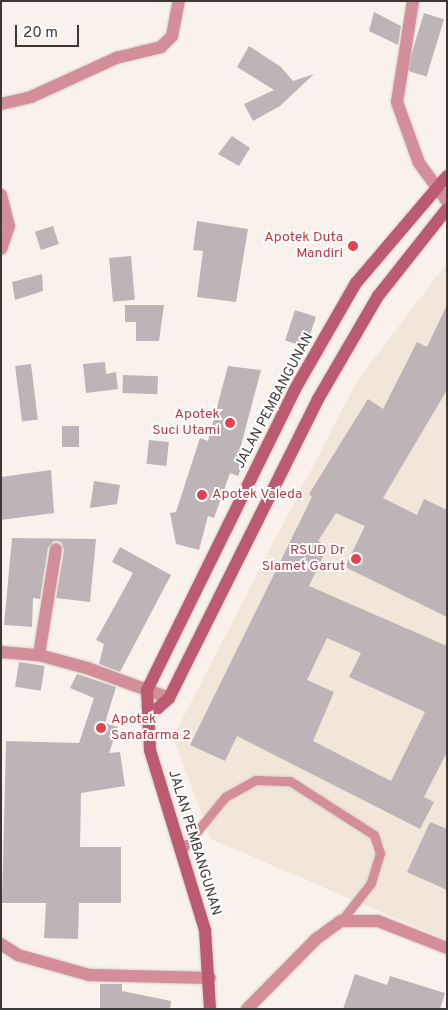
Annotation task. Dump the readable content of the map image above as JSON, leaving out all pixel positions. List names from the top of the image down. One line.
{"streets":{"main road":["JALAN PEMBANGUNAN"]},"places":["Apotek Duta Mandiri","Apotek Suci Utami","Apotek Valeda","RSUD Dr Slamet Garut","Apotek Sanafarma 2"],"scale_bar":"20 m"}
